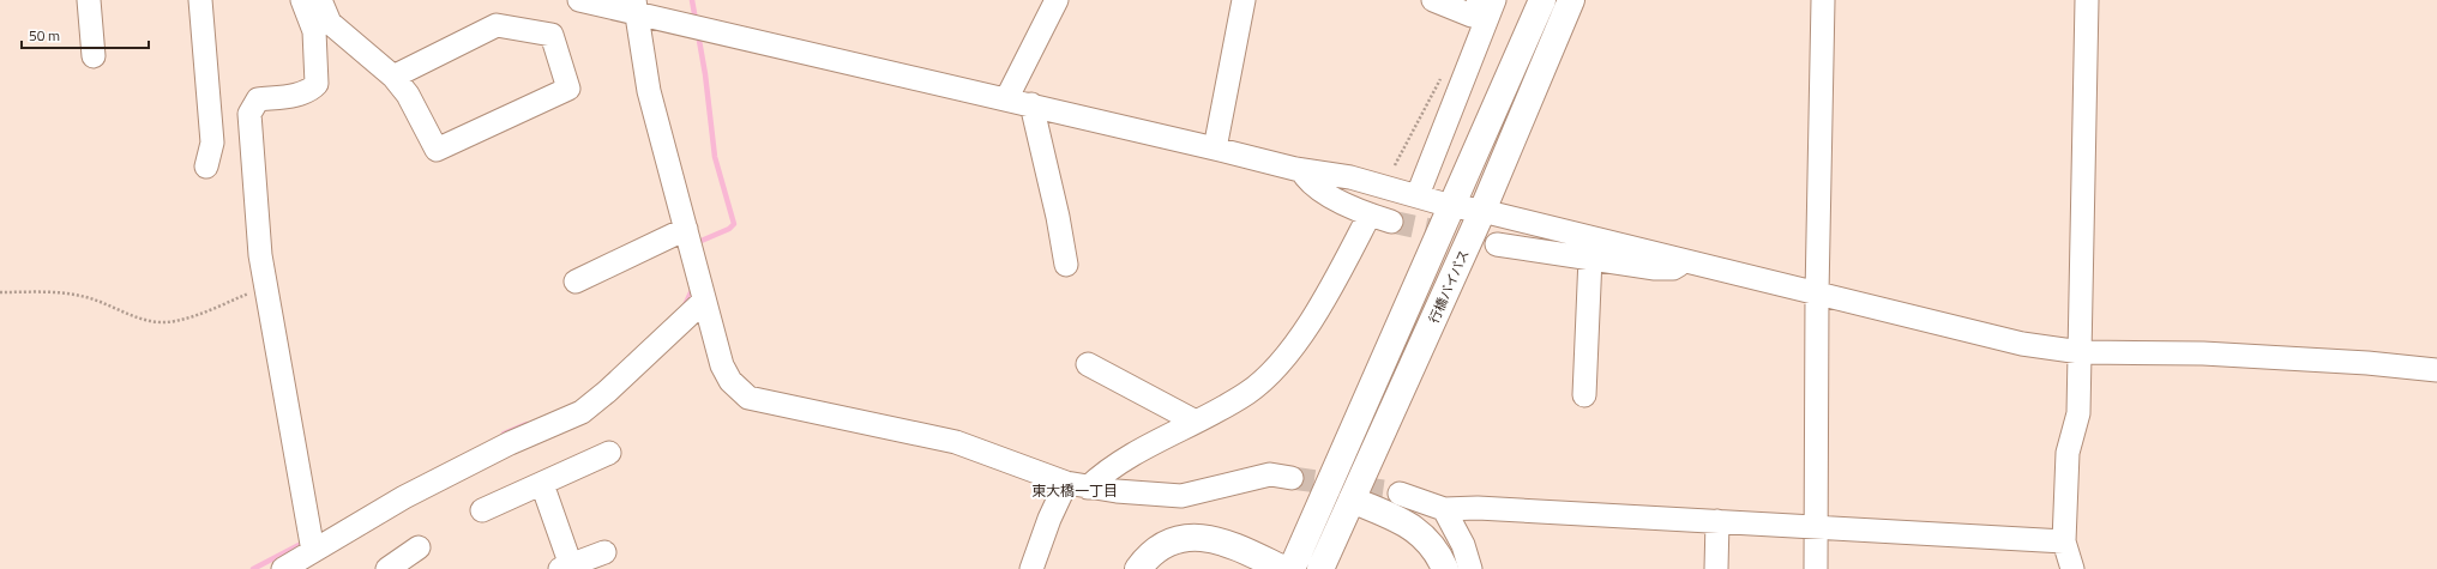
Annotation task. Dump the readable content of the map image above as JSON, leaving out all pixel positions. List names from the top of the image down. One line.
{"streets":{"highway":["行橋バイパス"]},"districts":["東大橋一丁目"],"scale_bar":"50 m"}
